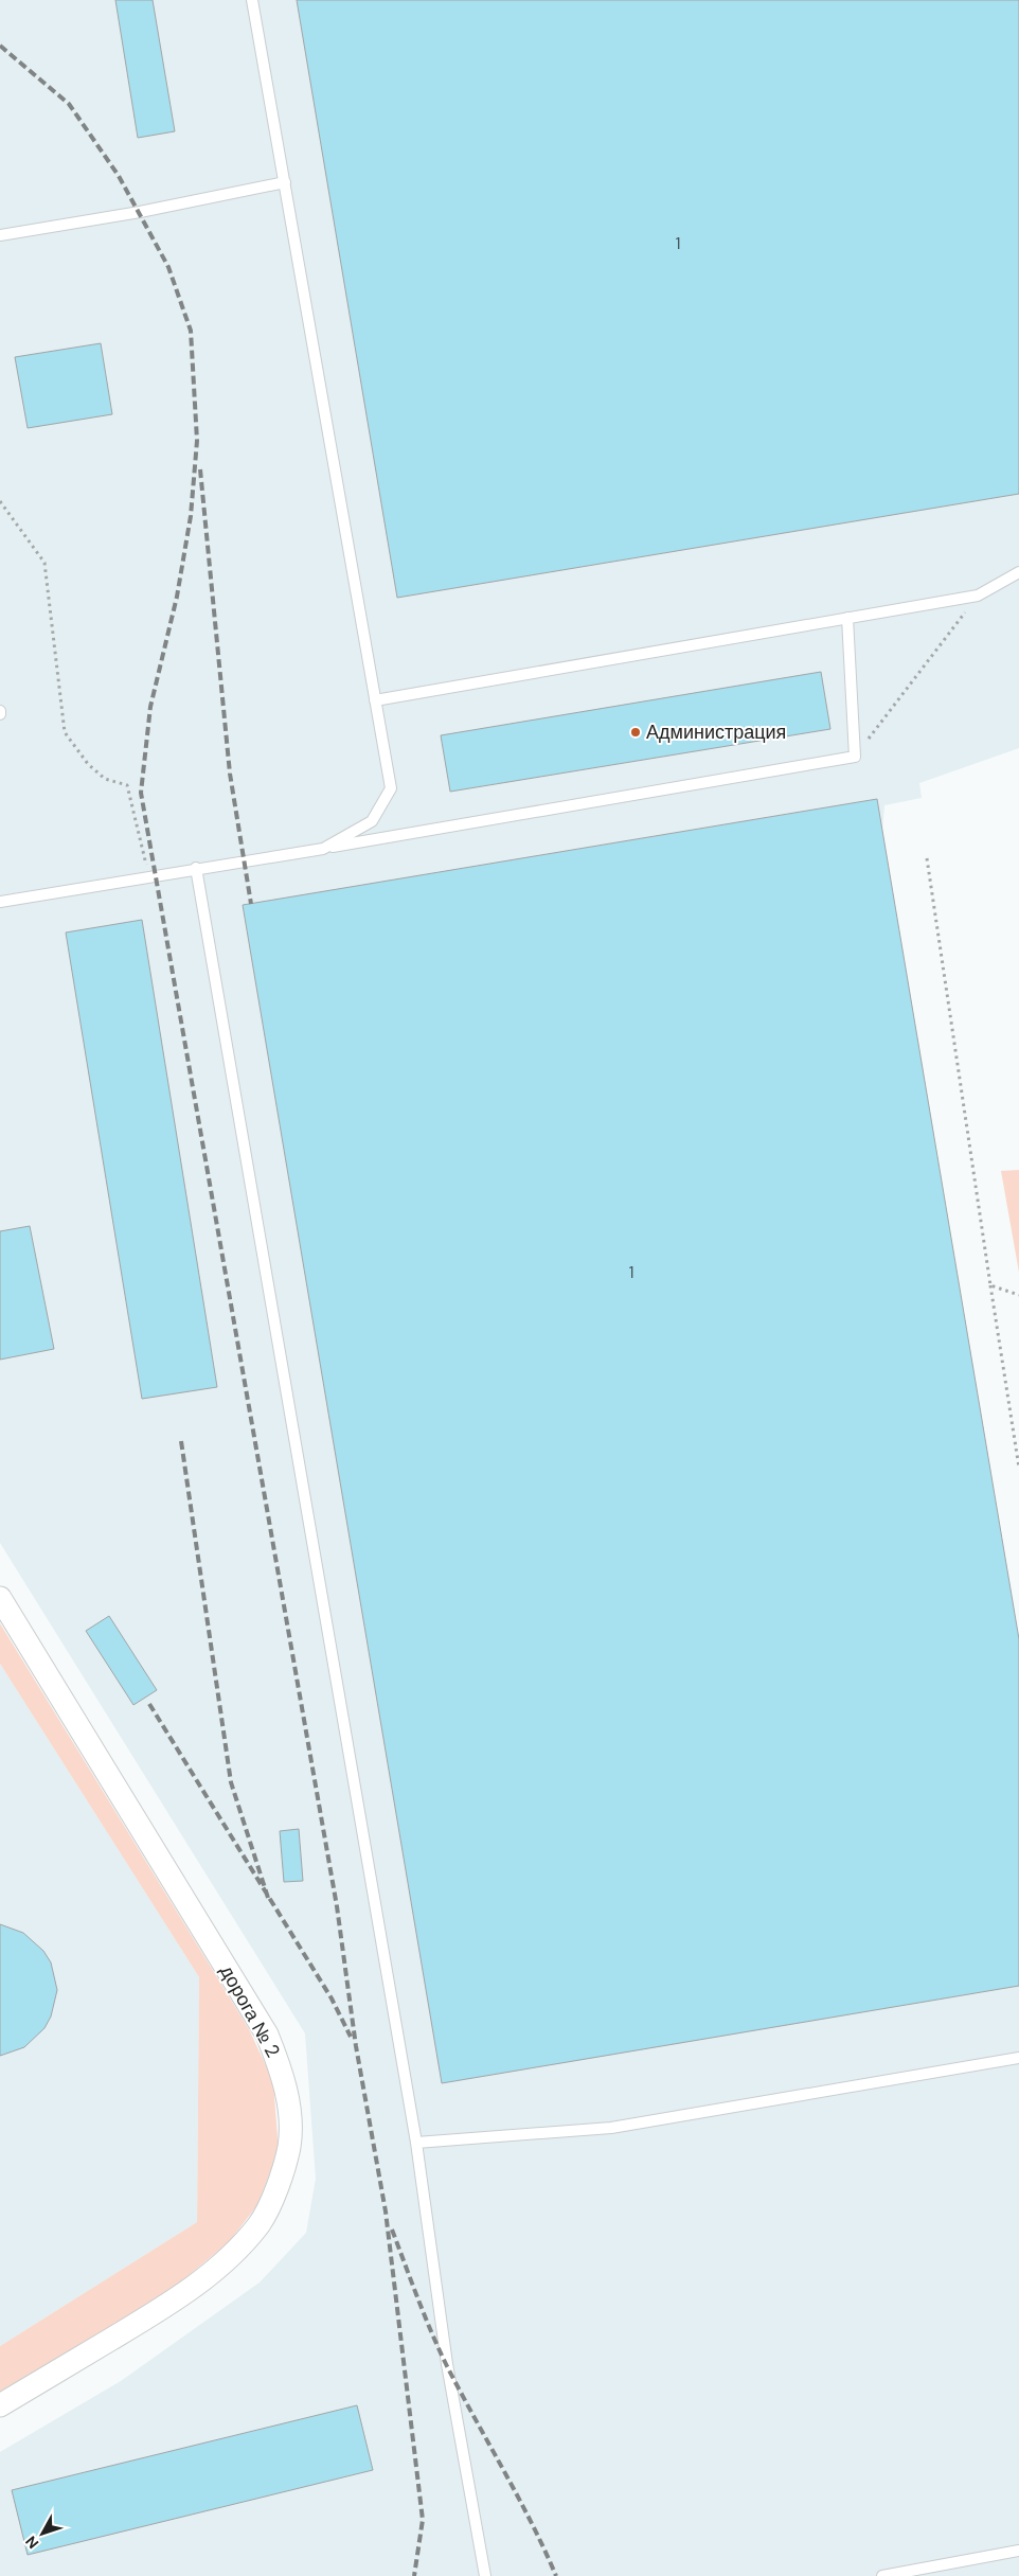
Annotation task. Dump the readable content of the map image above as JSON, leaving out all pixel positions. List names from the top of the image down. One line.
{"streets":{"street":["дорога № 2"]},"places":["Администрация"],"house_numbers":["1","1"],"north":"bottom left"}
